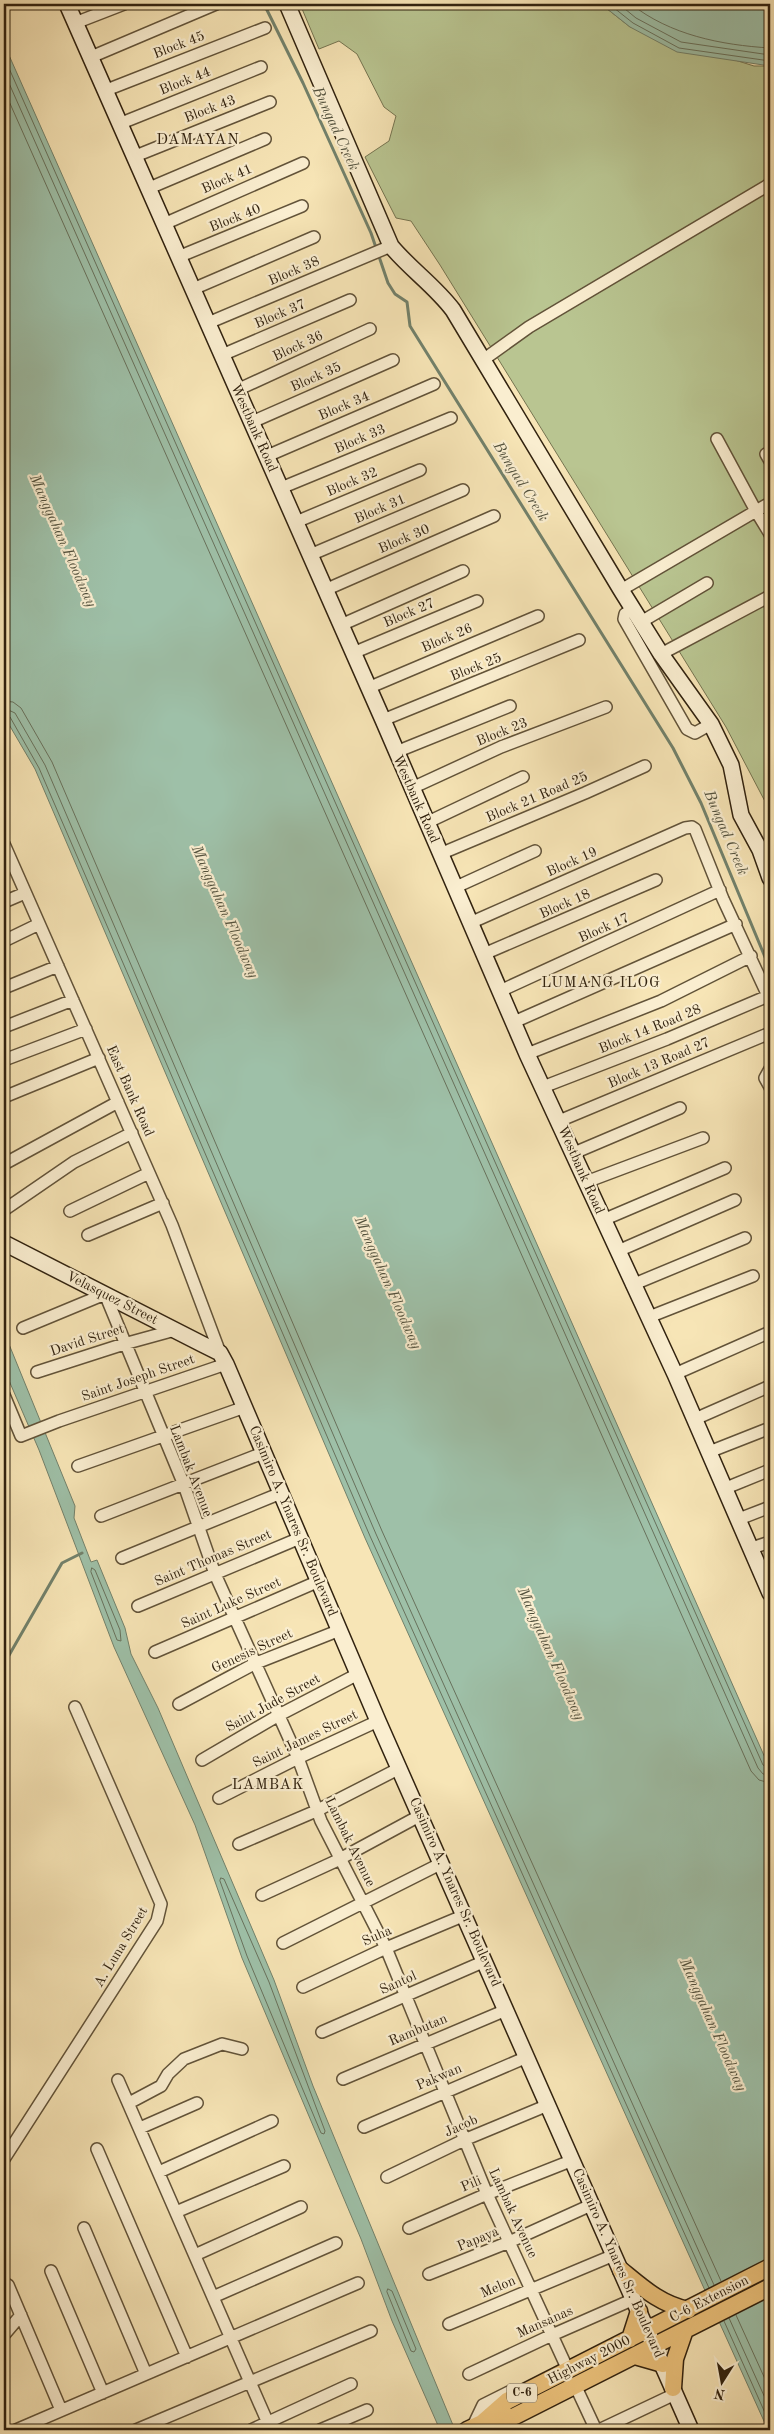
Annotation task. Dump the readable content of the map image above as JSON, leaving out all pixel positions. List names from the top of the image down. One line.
{"streets":{"main road":["C-6 Extension","Highway 2000","C-6"],"street":["Block 45","Block 44","Block 43","Block 41","Block 40","Block 38","Block 37","Block 36","Block 35","Block 34","Westbank Road","Block 33","Block 32","Block 31","Block 30","Block 27","Block 26","Block 25","Block 23","Block 21 Road 25","Block 19","Block 18","Block 17","Block 14 Road 28","Block 13 Road 27","East Bank Road","Velasquez Street","David Street","Saint Joseph Street","Lambak Avenue","Casimiro A. Ynares Sr. Boulevard","Saint Thomas Street","Saint Luke Street","Genesis Street","Saint Jude Street","Saint James Street","Suha","A. Luna Street","Santol","Rambutan","Pakwan","Jacob","Pili","Papaya","Melon","Mansanas"]},"crossings":[["Block 45","Westbank Road"],["Block 44","Westbank Road"],["Block 43","Westbank Road"],["Block 41","Westbank Road"],["Block 40","Westbank Road"],["Block 38","Westbank Road"],["Block 37","Westbank Road"],["Block 36","Westbank Road"],["Block 35","Westbank Road"],["Block 34","Westbank Road"],["Westbank Road","Block 33"],["Westbank Road","Block 32"],["Westbank Road","Block 31"],["Westbank Road","Block 30"],["Westbank Road","Block 27"],["Westbank Road","Block 26"],["Westbank Road","Block 25"],["Westbank Road","Block 23"],["Westbank Road","Block 21 Road 25"],["Westbank Road","Block 19"],["Westbank Road","Block 18"],["Westbank Road","Block 17"],["Westbank Road","Block 14 Road 28"],["Westbank Road","Block 13 Road 27"],["Block 19","Block 17"],["East Bank Road","Velasquez Street"],["East Bank Road","Saint Joseph Street"],["East Bank Road","Casimiro A. Ynares Sr. Boulevard"],["Velasquez Street","David Street"],["Velasquez Street","Saint Joseph Street"],["Velasquez Street","Lambak Avenue"],["Velasquez Street","Casimiro A. Ynares Sr. Boulevard"],["David Street","Lambak Avenue"],["Saint Joseph Street","Lambak Avenue"],["Saint Joseph Street","Casimiro A. Ynares Sr. Boulevard"],["Lambak Avenue","Saint Thomas Street"],["Lambak Avenue","Saint Luke Street"],["Lambak Avenue","Genesis Street"],["Lambak Avenue","Saint Jude Street"],["Lambak Avenue","Saint James Street"],["Lambak Avenue","Suha"],["Lambak Avenue","Santol"],["Lambak Avenue","Rambutan"],["Lambak Avenue","Pakwan"],["Lambak Avenue","Jacob"],["Lambak Avenue","Pili"],["Lambak Avenue","Papaya"],["Lambak Avenue","Melon"],["Lambak Avenue","Mansanas"],["Lambak Avenue","Highway 2000"],["Casimiro A. Ynares Sr. Boulevard","Saint Thomas Street"],["Casimiro A. Ynares Sr. Boulevard","Saint Luke Street"],["Casimiro A. Ynares Sr. Boulevard","Genesis Street"],["Casimiro A. Ynares Sr. Boulevard","Saint Jude Street"],["Casimiro A. Ynares Sr. Boulevard","Saint James Street"],["Casimiro A. Ynares Sr. Boulevard","Suha"],["Casimiro A. Ynares Sr. Boulevard","Santol"],["Casimiro A. Ynares Sr. Boulevard","Rambutan"],["Casimiro A. Ynares Sr. Boulevard","Pakwan"],["Casimiro A. Ynares Sr. Boulevard","Jacob"],["Casimiro A. Ynares Sr. Boulevard","Pili"],["Casimiro A. Ynares Sr. Boulevard","Papaya"],["Casimiro A. Ynares Sr. Boulevard","Melon"],["Casimiro A. Ynares Sr. Boulevard","C-6 Extension"],["Casimiro A. Ynares Sr. Boulevard","Mansanas"],["Casimiro A. Ynares Sr. Boulevard","Highway 2000"],["C-6 Extension","Highway 2000"]],"districts":["DAMAYAN","LUMANG ILOG","LAMBAK"],"water":["Bungad Creek","Manggahan Floodway"],"north":"bottom"}
